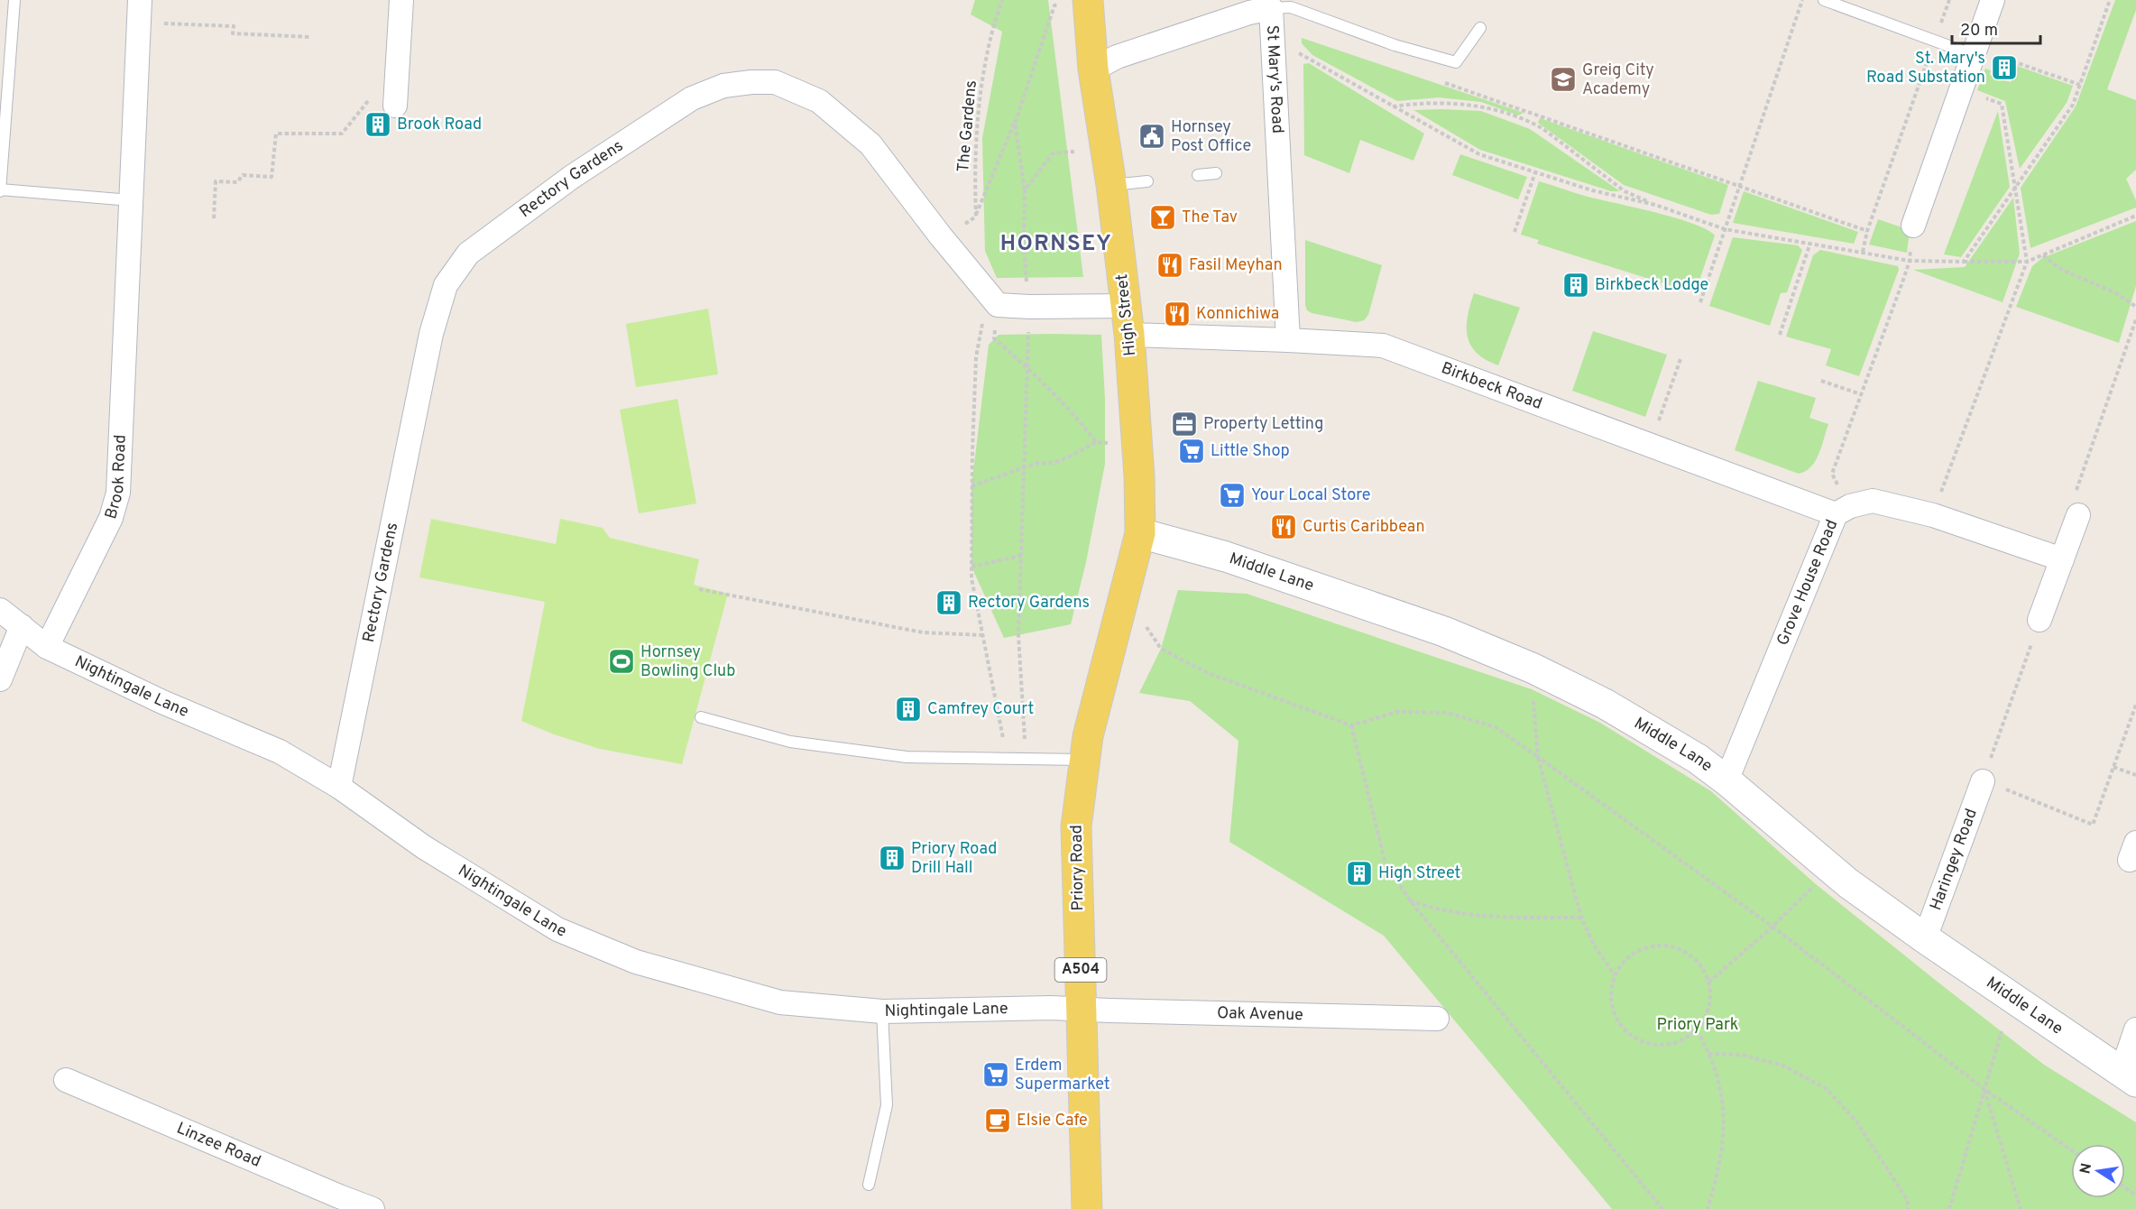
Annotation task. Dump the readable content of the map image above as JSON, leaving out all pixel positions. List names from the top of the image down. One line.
{"streets":{"main road":["High Street","Priory Road","A504"],"street":["St Mary's Road","Rectory Gardens","Birkbeck Road","Brook Road","Middle Lane","Grove House Road","Nightingale Lane","Haringey Road","Oak Avenue","Linzee Road"],"path":["The Gardens"]},"crossings":[["St Mary's Road","High Street"],["St Mary's Road","Birkbeck Road"],["Rectory Gardens","Nightingale Lane"],["High Street","Birkbeck Road"],["High Street","Middle Lane"],["High Street","Priory Road"],["Birkbeck Road","Grove House Road"],["Brook Road","Nightingale Lane"],["Middle Lane","Grove House Road"],["Middle Lane","Haringey Road"],["Middle Lane","Priory Road"],["Nightingale Lane","Priory Road"],["Nightingale Lane","Oak Avenue"],["Priory Road","Oak Avenue"]],"districts":["HORNSEY"],"parks":["Priory Park"],"places":{"building":["St. Mary's Road Substation","Brook Road","Birkbeck Lodge","Rectory Gardens","Camfrey Court","Priory Road Drill Hall","High Street"],"school or university":["Greig City Academy"],"public building":["Hornsey Post Office"],"bar":["The Tav"],"restaurant":["Fasil Meyhan","Konnichiwa","Curtis Caribbean"],"office":["Property Letting"],"supermarket":["Little Shop","Your Local Store","Erdem Supermarket"],"sports":["Hornsey Bowling Club"],"cafe":["Elsie Cafe"]},"scale_bar":"20 m","north":"left"}
